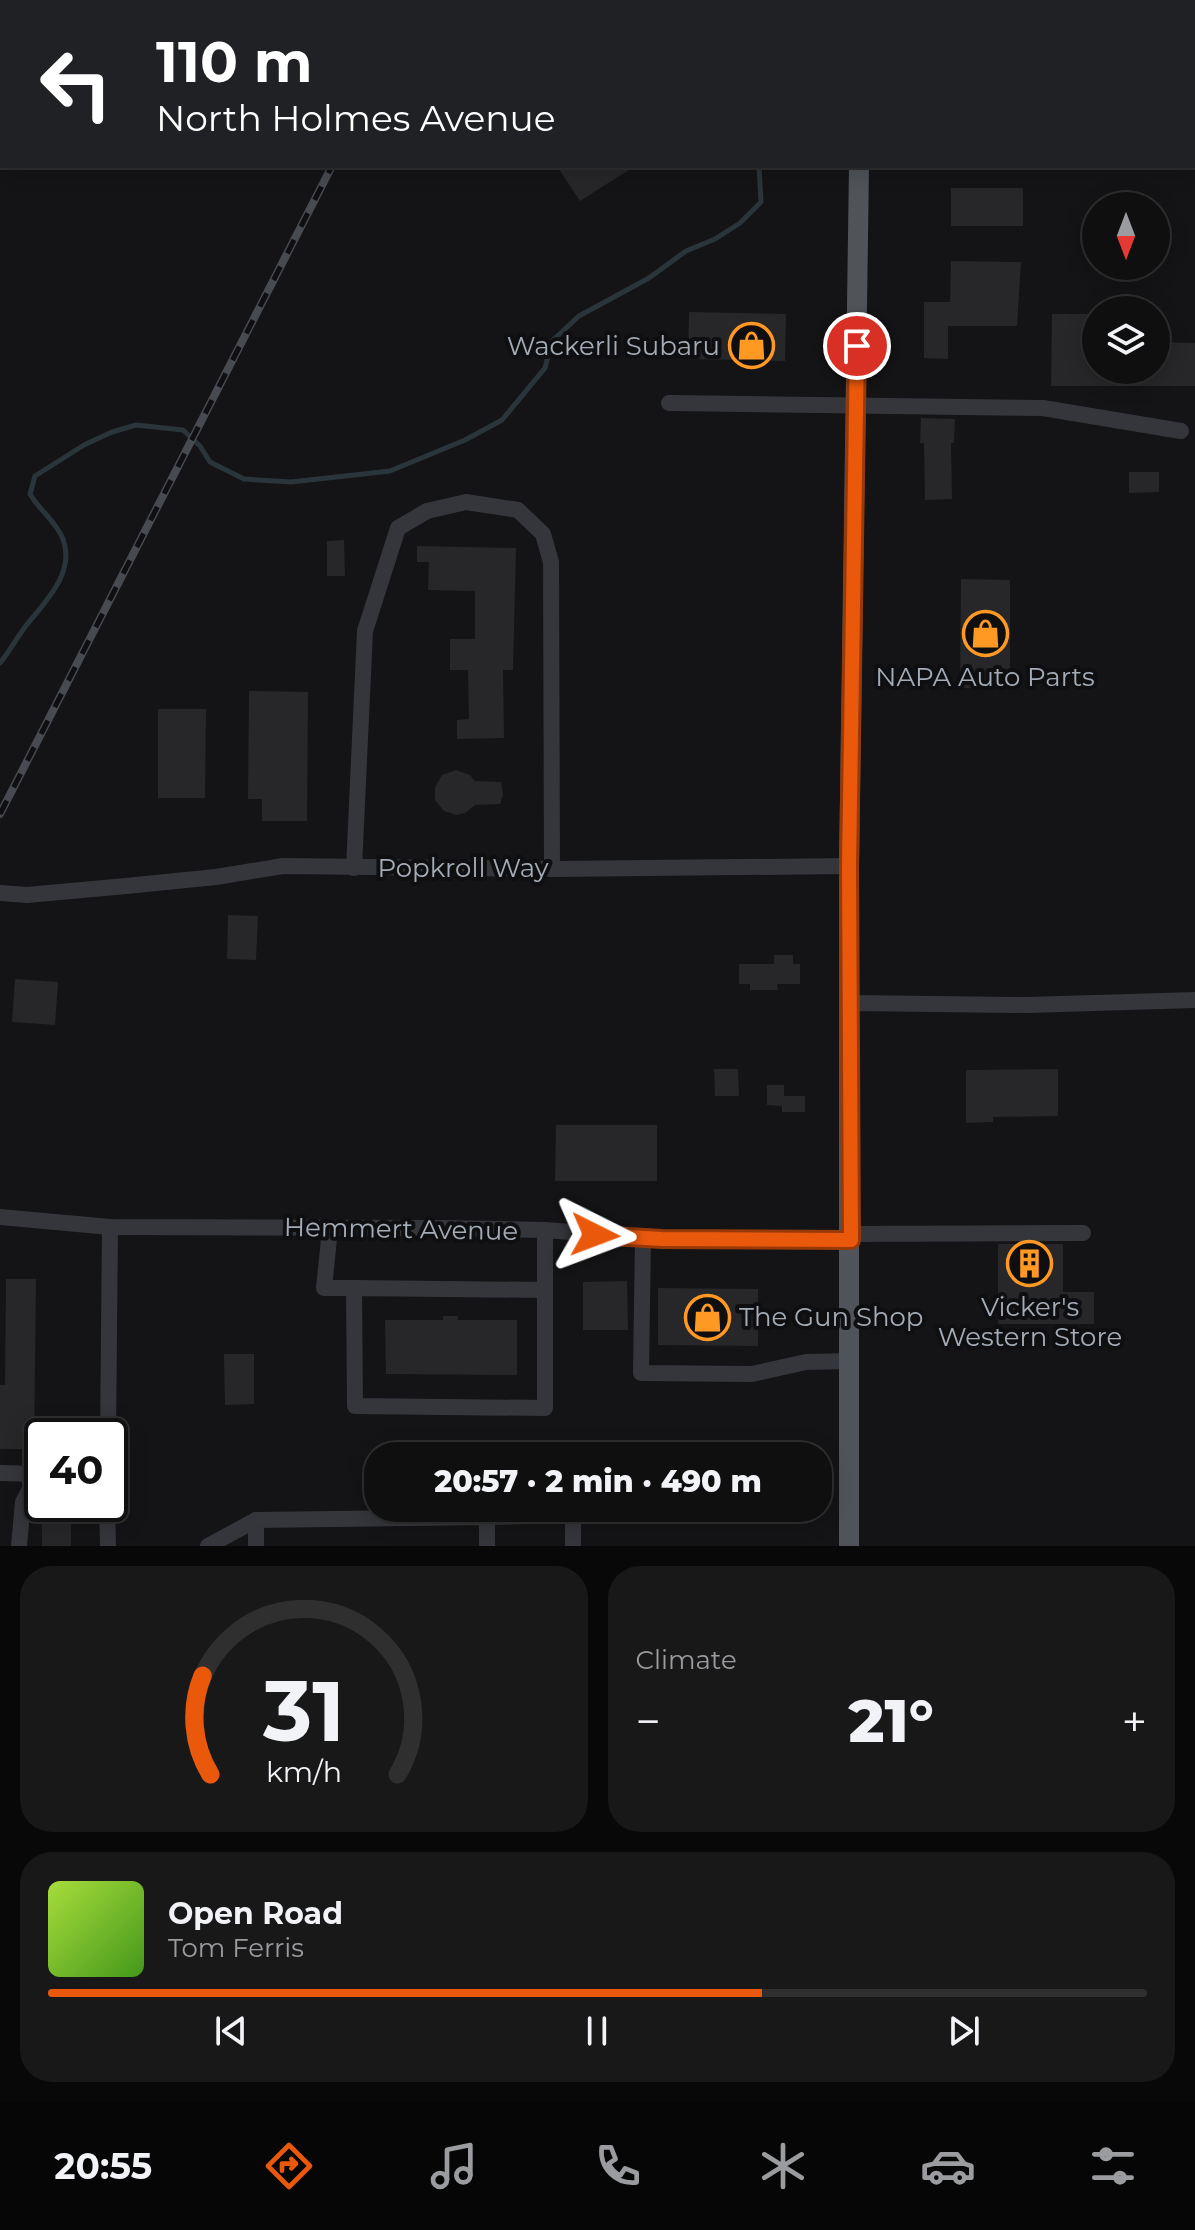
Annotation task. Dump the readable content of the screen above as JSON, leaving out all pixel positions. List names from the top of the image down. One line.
{"streets":{"street":["Popkroll Way","Hemmert Avenue"]},"places":{"shop":["Wackerli Subaru","NAPA Auto Parts","The Gun Shop"],"building":["Vicker's Western Store"]},"north":"bottom","page":{"turn":["110 m","North Holmes Avenue"],"limit":"40","trip":"20:57 · 2 min · 490 m","tile":"Climate","heat":["−","21°","+"],"song":["Open Road","Tom Ferris"],"tabs":"20:55","gauge":["31","km/h"]}}
